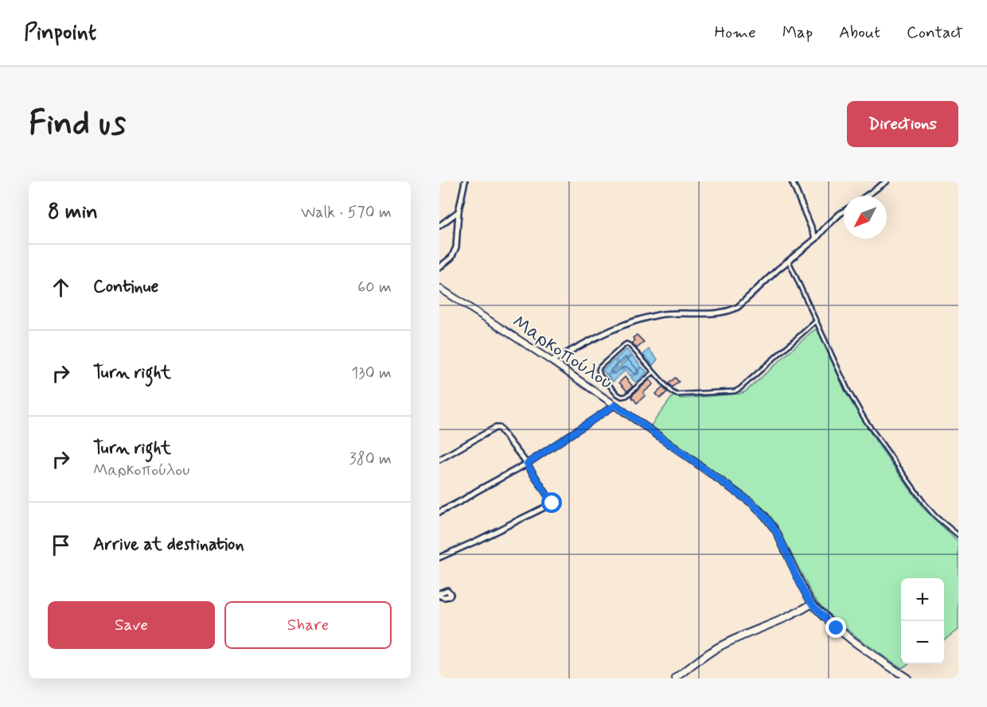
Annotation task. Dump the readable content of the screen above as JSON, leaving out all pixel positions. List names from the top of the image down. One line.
{"streets":{"main road":["Μαρκοπούλου"]},"north":"bottom left","page":{"header":"Pinpoint","nav":["Home","Map","About","Contact"],"buttons":["Directions",["Save","Share"]],"title":"Find us","heading":["8 min","Walk · 570 m"],"list":[["Continue","60 m"],["Turn right","130 m"],["Turn right","Μαρκοπούλου","380 m"],"Arrive at destination"],"map_buttons":["+","−"]}}
